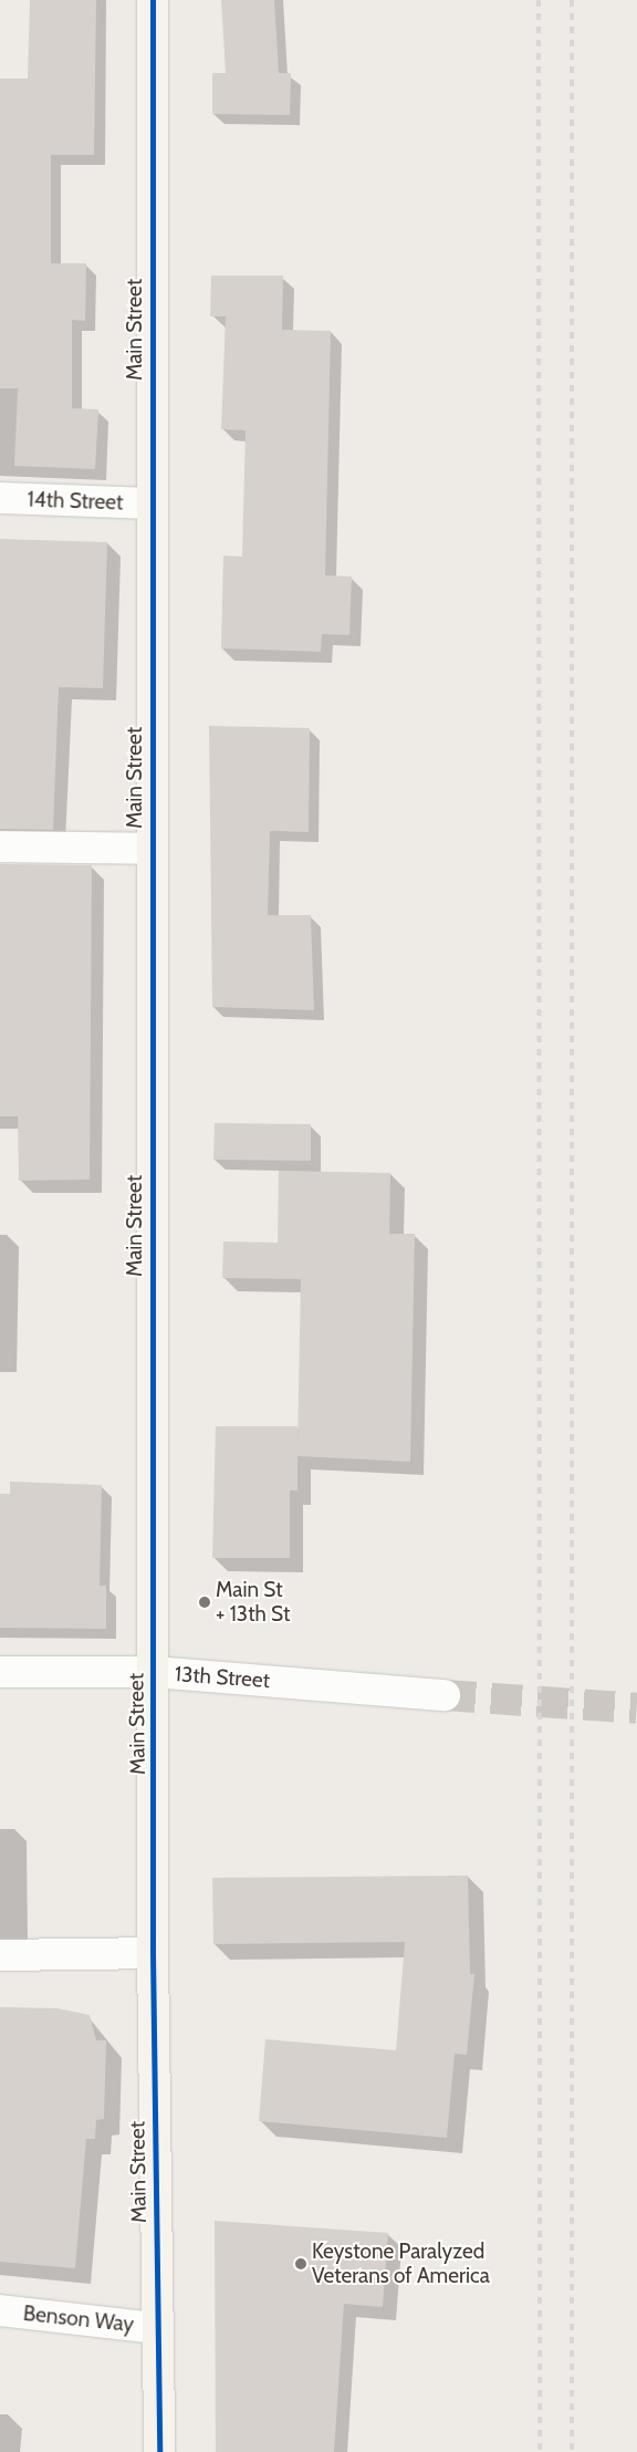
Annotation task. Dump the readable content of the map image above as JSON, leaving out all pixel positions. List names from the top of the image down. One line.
{"streets":{"main road":["Main Street"],"street":["14th Street","13th Street","Benson Way"]},"crossings":[["Main Street","14th Street"],["Main Street","13th Street"],["Main Street","Benson Way"]],"places":["Main St + 13th St","Keystone Paralyzed Veterans of America"]}
